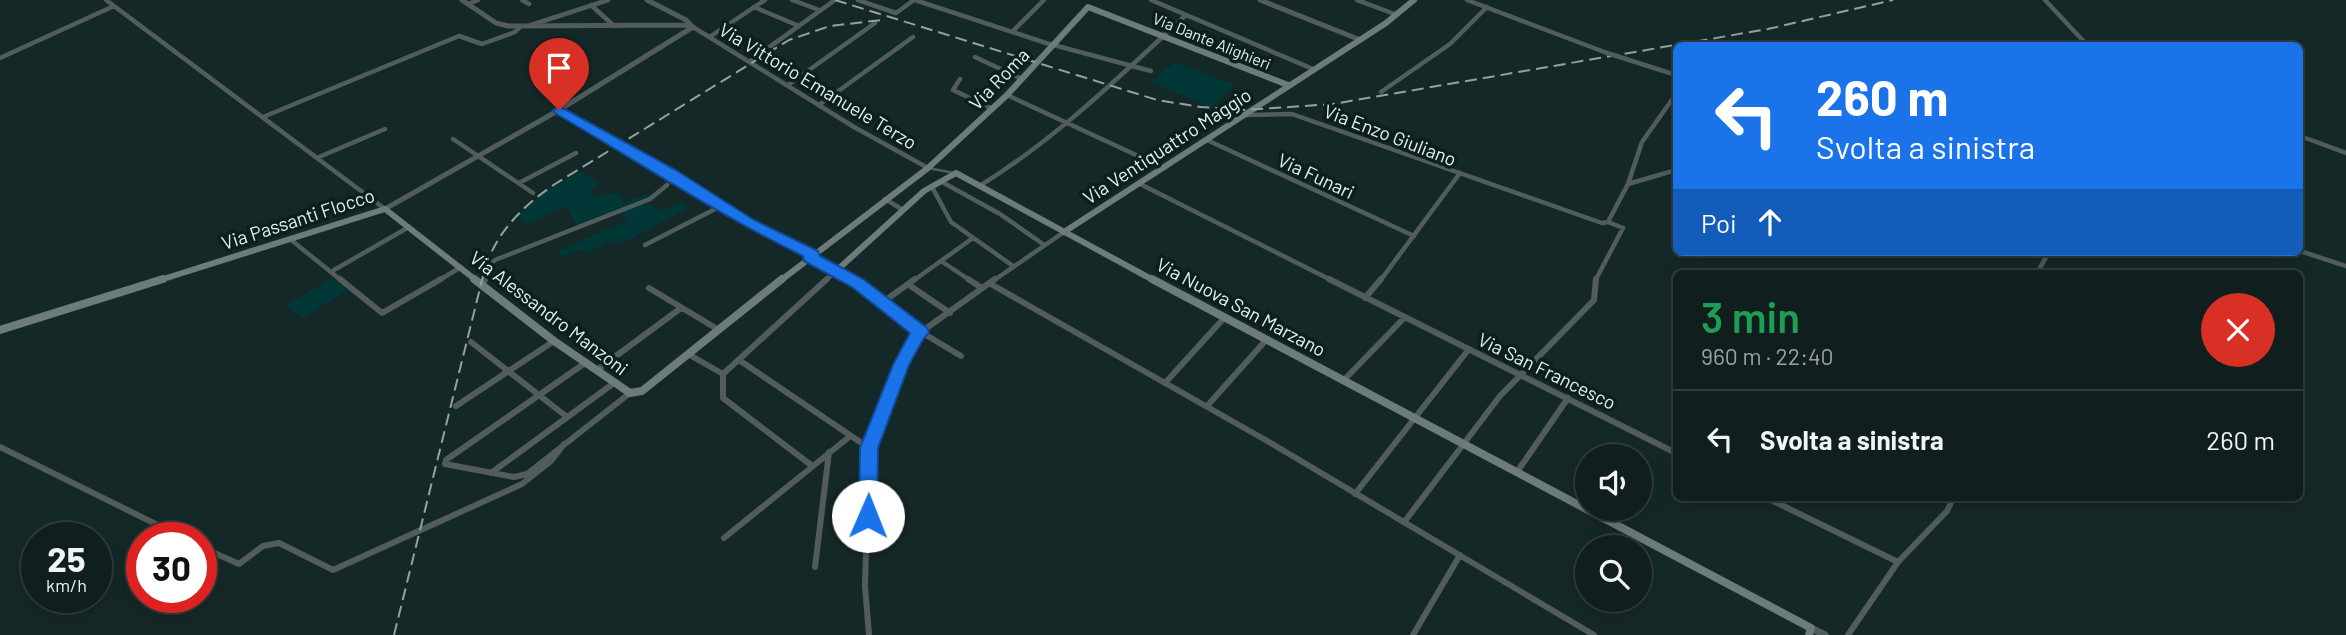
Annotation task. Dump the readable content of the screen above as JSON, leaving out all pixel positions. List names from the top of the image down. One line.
{"streets":{"main road":["Via Dante Alighieri","Via Roma","Via Ventiquattro Maggio","Via Passanti Flocco","Via Nuova San Marzano","Via Alessandro Manzoni"],"street":["Via Vittorio Emanuele Terzo","Via Enzo Giuliano","Via Funari","Via San Francesco"]},"crossings":[["Via Dante Alighieri","Via Roma"],["Via Dante Alighieri","Via Ventiquattro Maggio"],["Via Roma","Via Vittorio Emanuele Terzo"],["Via Roma","Via Alessandro Manzoni"],["Via Vittorio Emanuele Terzo","Via Passanti Flocco"],["Via Vittorio Emanuele Terzo","Via Alessandro Manzoni"],["Via Enzo Giuliano","Via Ventiquattro Maggio"],["Via Enzo Giuliano","Via Funari"],["Via Enzo Giuliano","Via San Francesco"],["Via Ventiquattro Maggio","Via Funari"],["Via Ventiquattro Maggio","Via Nuova San Marzano"],["Via Passanti Flocco","Via Alessandro Manzoni"]],"page":{"turn":["260 m","Svolta a sinistra"],"then":"Poi","heading":["3 min","960 m · 22:40"],"list":[{"name":"Svolta a sinistra","value":"260 m"}],"speed":"25 km/h","limit":"30"}}
